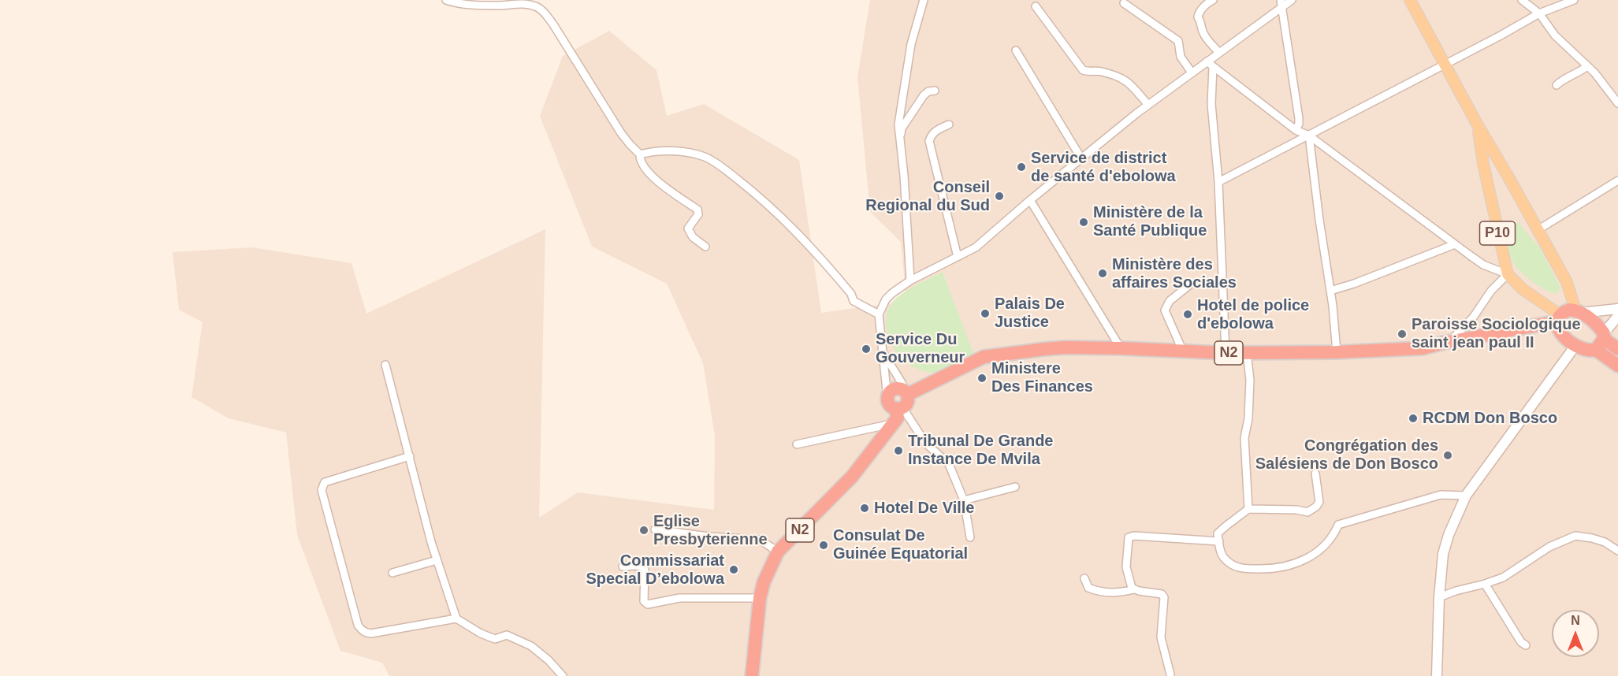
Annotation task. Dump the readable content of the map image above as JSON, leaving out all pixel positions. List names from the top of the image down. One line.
{"streets":{"highway":["N2"],"main road":["P10"]},"crossings":[["P10","N2"]],"places":["Service de district de santé d'ebolowa","Conseil Regional du Sud","Ministère de la Santé Publique","Ministère des affaires Sociales","Palais De Justice","Hotel de police d'ebolowa","Paroisse Sociologique saint jean paul II","Service Du Gouverneur","Ministere Des Finances","RCDM Don Bosco","Tribunal De Grande Instance De Mvila","Congrégation des Salésiens de Don Bosco","Hotel De Ville","Eglise Presbyterienne","Consulat De Guinée Equatorial","Commissariat Special D’ebolowa"],"north":"top"}
